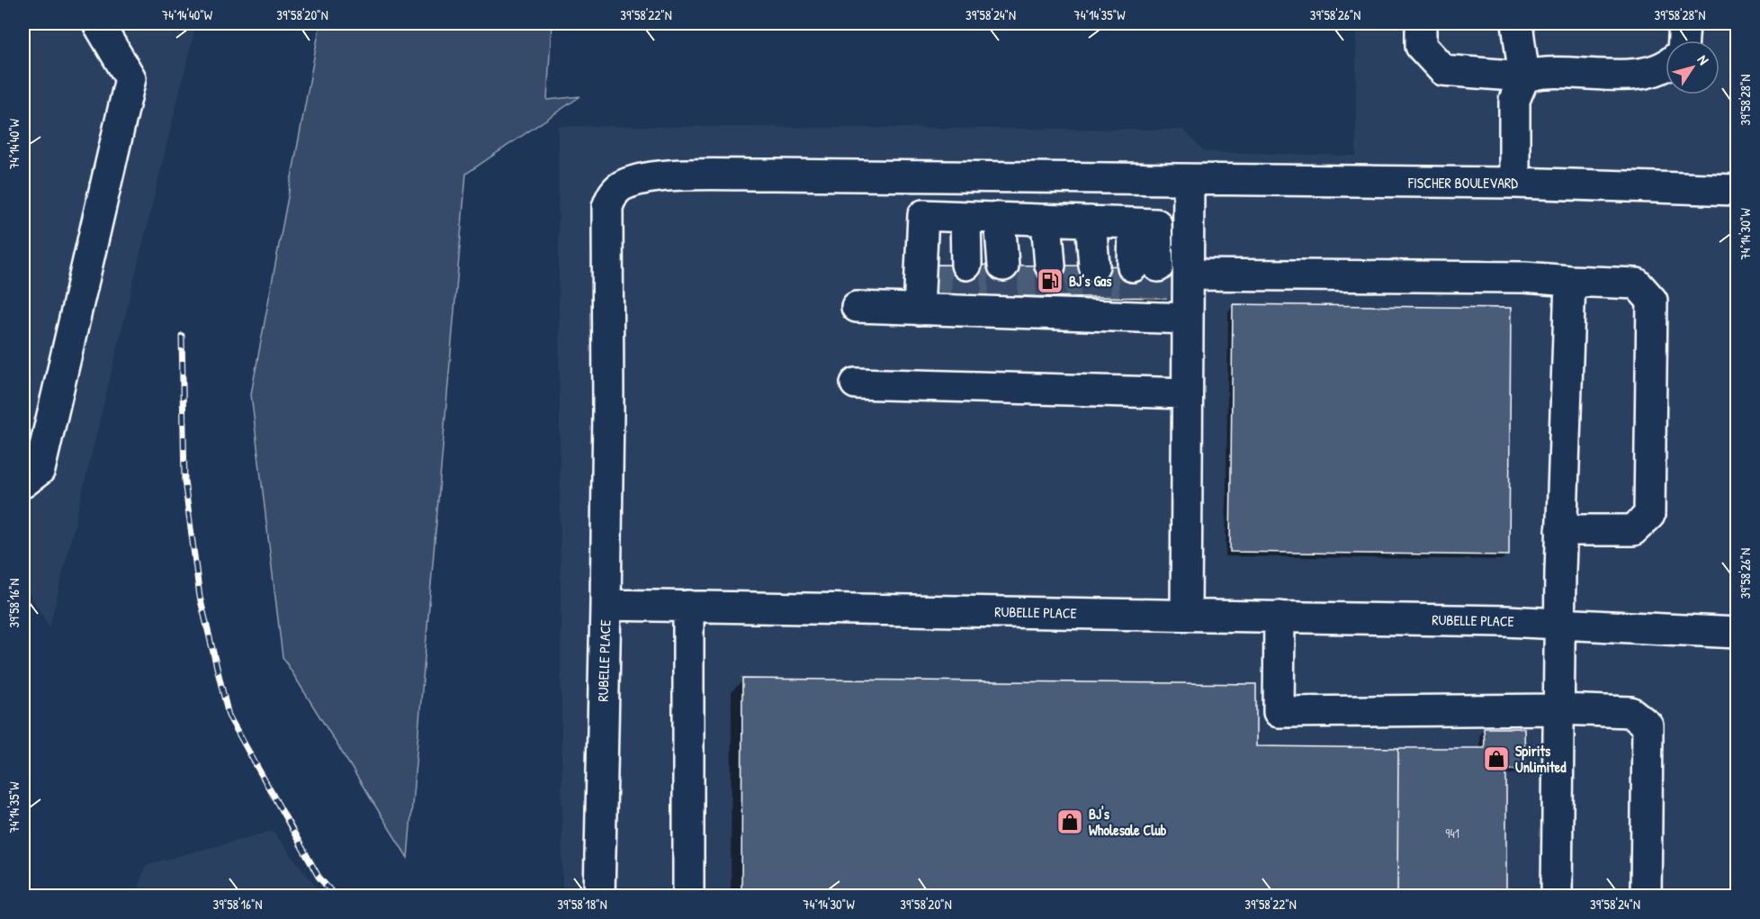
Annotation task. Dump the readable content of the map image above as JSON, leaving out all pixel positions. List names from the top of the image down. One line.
{"streets":{"lane":["FISCHER BOULEVARD","RUBELLE PLACE"]},"crossings":[["FISCHER BOULEVARD","RUBELLE PLACE"]],"places":{"fuel station":["BJ’s Gas"],"shop":["Spirits Unlimited","BJ's Wholesale Club"]},"house_numbers":["941"],"north":"top right","coordinates":["74°14'40\"W","39°58'20\"N","39°58'22\"N","39°58'24\"N","74°14'35\"W","39°58'26\"N","39°58'28\"N","74°14'30\"W","39°58'16\"N","39°58'18\"N"]}
